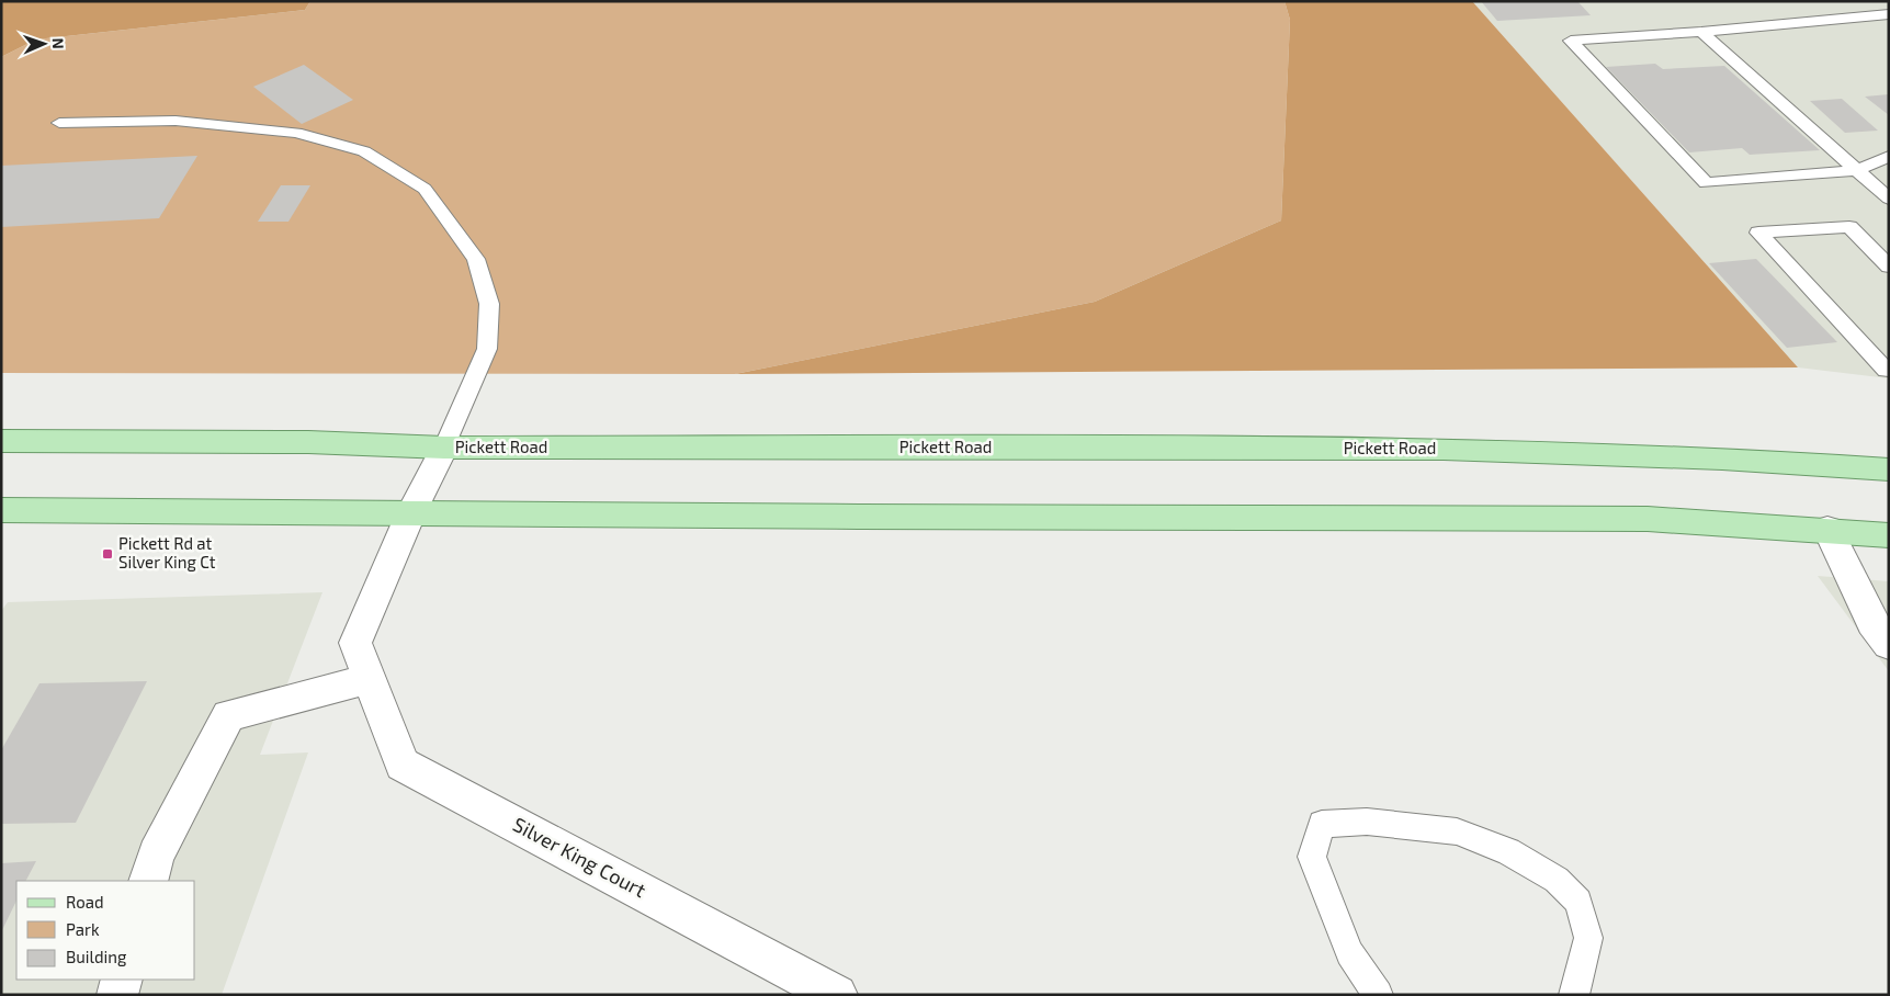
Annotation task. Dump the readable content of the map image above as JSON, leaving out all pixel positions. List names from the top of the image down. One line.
{"streets":{"main road":["Pickett Road"],"street":["Silver King Court"]},"crossings":[["Pickett Road","Silver King Court"]],"places":{"transit":["Pickett Rd at Silver King Ct"]},"legend":["Road","Park","Building"],"north":"right"}
